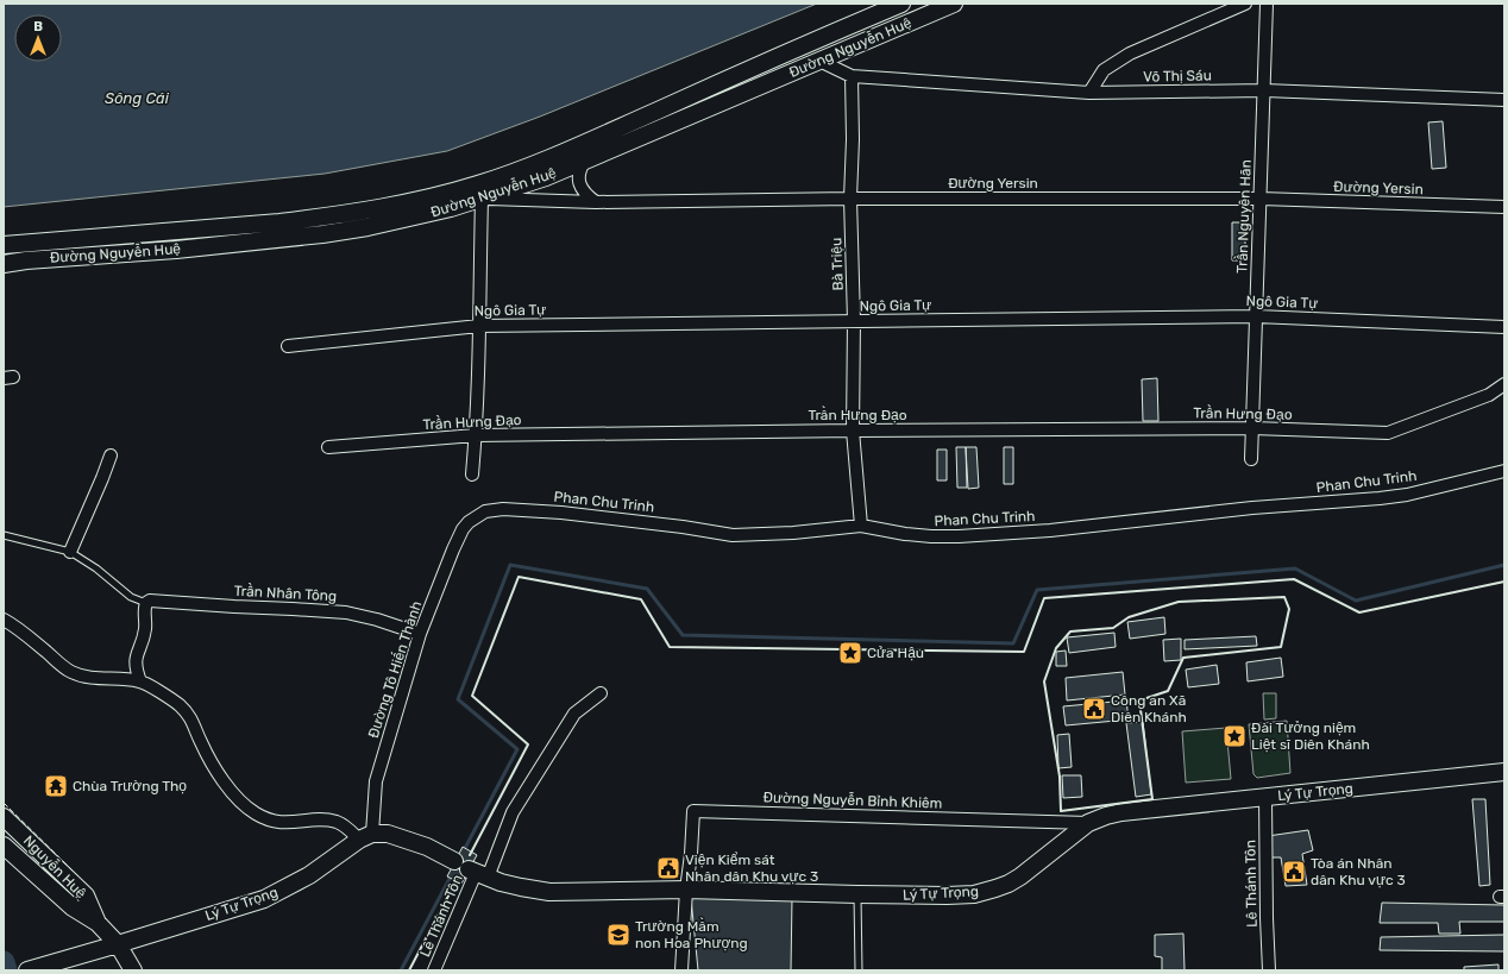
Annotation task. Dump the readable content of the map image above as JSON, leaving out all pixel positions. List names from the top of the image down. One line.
{"streets":{"main road":["Đường Nguyễn Huệ","Lý Tự Trọng","Nguyễn Huệ"],"street":["Võ Thị Sáu","Đường Yersin","Trần Nguyên Hãn","Bà Triệu","Ngô Gia Tự","Trần Hưng Đạo","Phan Chu Trinh","Trần Nhân Tông","Đường Tô Hiến Thành","Đường Nguyễn Bỉnh Khiêm","Lê Thánh Tôn"]},"crossings":[["Đường Nguyễn Huệ","Đường Yersin"],["Võ Thị Sáu","Trần Nguyên Hãn"],["Võ Thị Sáu","Bà Triệu"],["Đường Yersin","Trần Nguyên Hãn"],["Đường Yersin","Bà Triệu"],["Trần Nguyên Hãn","Ngô Gia Tự"],["Trần Nguyên Hãn","Trần Hưng Đạo"],["Bà Triệu","Ngô Gia Tự"],["Bà Triệu","Trần Hưng Đạo"],["Bà Triệu","Phan Chu Trinh"],["Phan Chu Trinh","Đường Tô Hiến Thành"],["Trần Nhân Tông","Đường Tô Hiến Thành"],["Đường Tô Hiến Thành","Lý Tự Trọng"],["Lý Tự Trọng","Đường Nguyễn Bỉnh Khiêm"],["Lý Tự Trọng","Nguyễn Huệ"],["Lý Tự Trọng","Lê Thánh Tôn"]],"water":["Sông Cái"],"places":{"place":["Cửa Hậu","Đài Tưởng niệm Liệt sĩ Diên Khánh"],"public building":["Công an Xã Diên Khánh","Viện Kiểm sát Nhân dân Khu vực 3","Tòa án Nhân dân Khu vực 3"],"temple":["Chùa Trường Thọ"],"school or university":["Trường Mầm non Hoa Phượng"]},"north":"top"}
